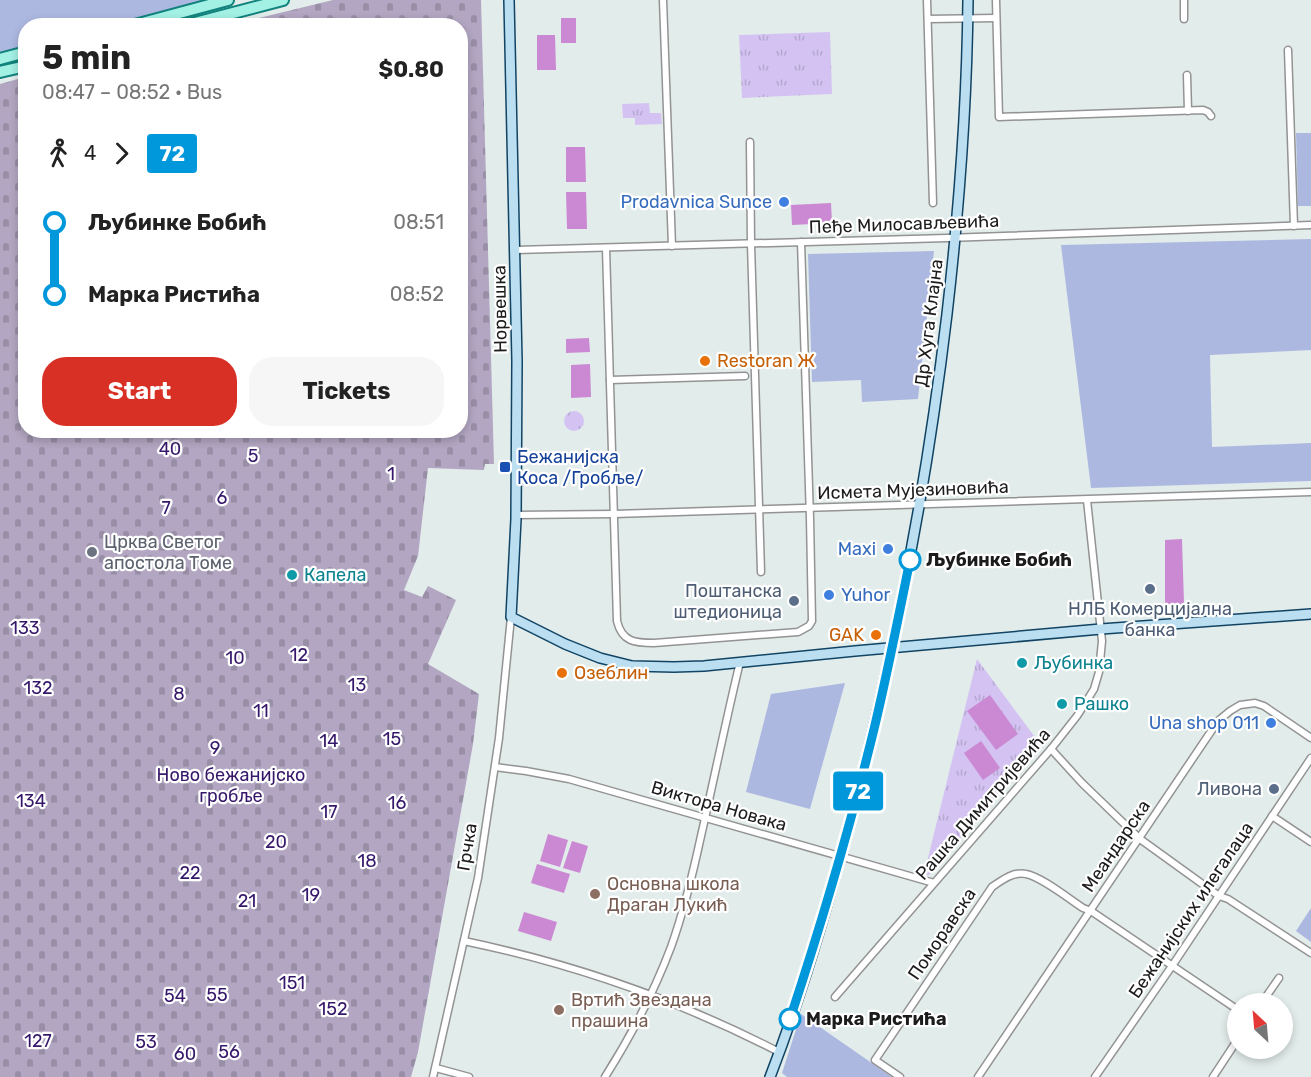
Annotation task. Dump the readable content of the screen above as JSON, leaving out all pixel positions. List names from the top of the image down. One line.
{"streets":{"main road":["Норвешка","Др Хуга Клајна"],"street":["Пеђе Милосављевића","Исмета Мујезиновића","Рашка Димитријевића","Виктора Новака","Меандарска","Грчка","Бежанијских илегалаца","Поморавска"]},"crossings":[["Пеђе Милосављевића","Норвешка"],["Пеђе Милосављевића","Др Хуга Клајна"],["Норвешка","Исмета Мујезиновића"],["Норвешка","Грчка"],["Др Хуга Клајна","Исмета Мујезиновића"],["Др Хуга Клајна","Виктора Новака"],["Исмета Мујезиновића","Рашка Димитријевића"],["Рашка Димитријевића","Виктора Новака"],["Виктора Новака","Грчка"],["Меандарска","Поморавска"],["Бежанијских илегалаца","Поморавска"]],"parks":["40","5","1","6","7","133","12","10","13","132","8","11","15","14","9","Ново бежанијско гробље","134","16","17","20","18","22","19","21","151","55","54","152","127","53","56","60"],"places":{"other":["Prodavnica Sunce","Restoran Ж","Maxi","Црква Светог апостола Томе","Љубинке Бобић","Капела","НЛБ Комерцијална банка","Yuhor","Поштанска штедионица","GAK","Љубинка","Озеблин","Рашко","Una shop 011","Ливона","Основна школа Драган Лукић","Вртић Звездана прашина","Марка Ристића"],"transit":["Бежанијска Коса /Гробље/"]},"lines":["bus line 72"],"north":"top left","page":{"on_map":"72","heading":["5 min","08:47 – 08:52 · Bus","$0.80"],"legs":["4","72"],"list":[{"name":"Љубинке Бобић","value":"08:51"},{"name":"Марка Ристића","value":"08:52"}],"buttons":["Start","Tickets"]}}
